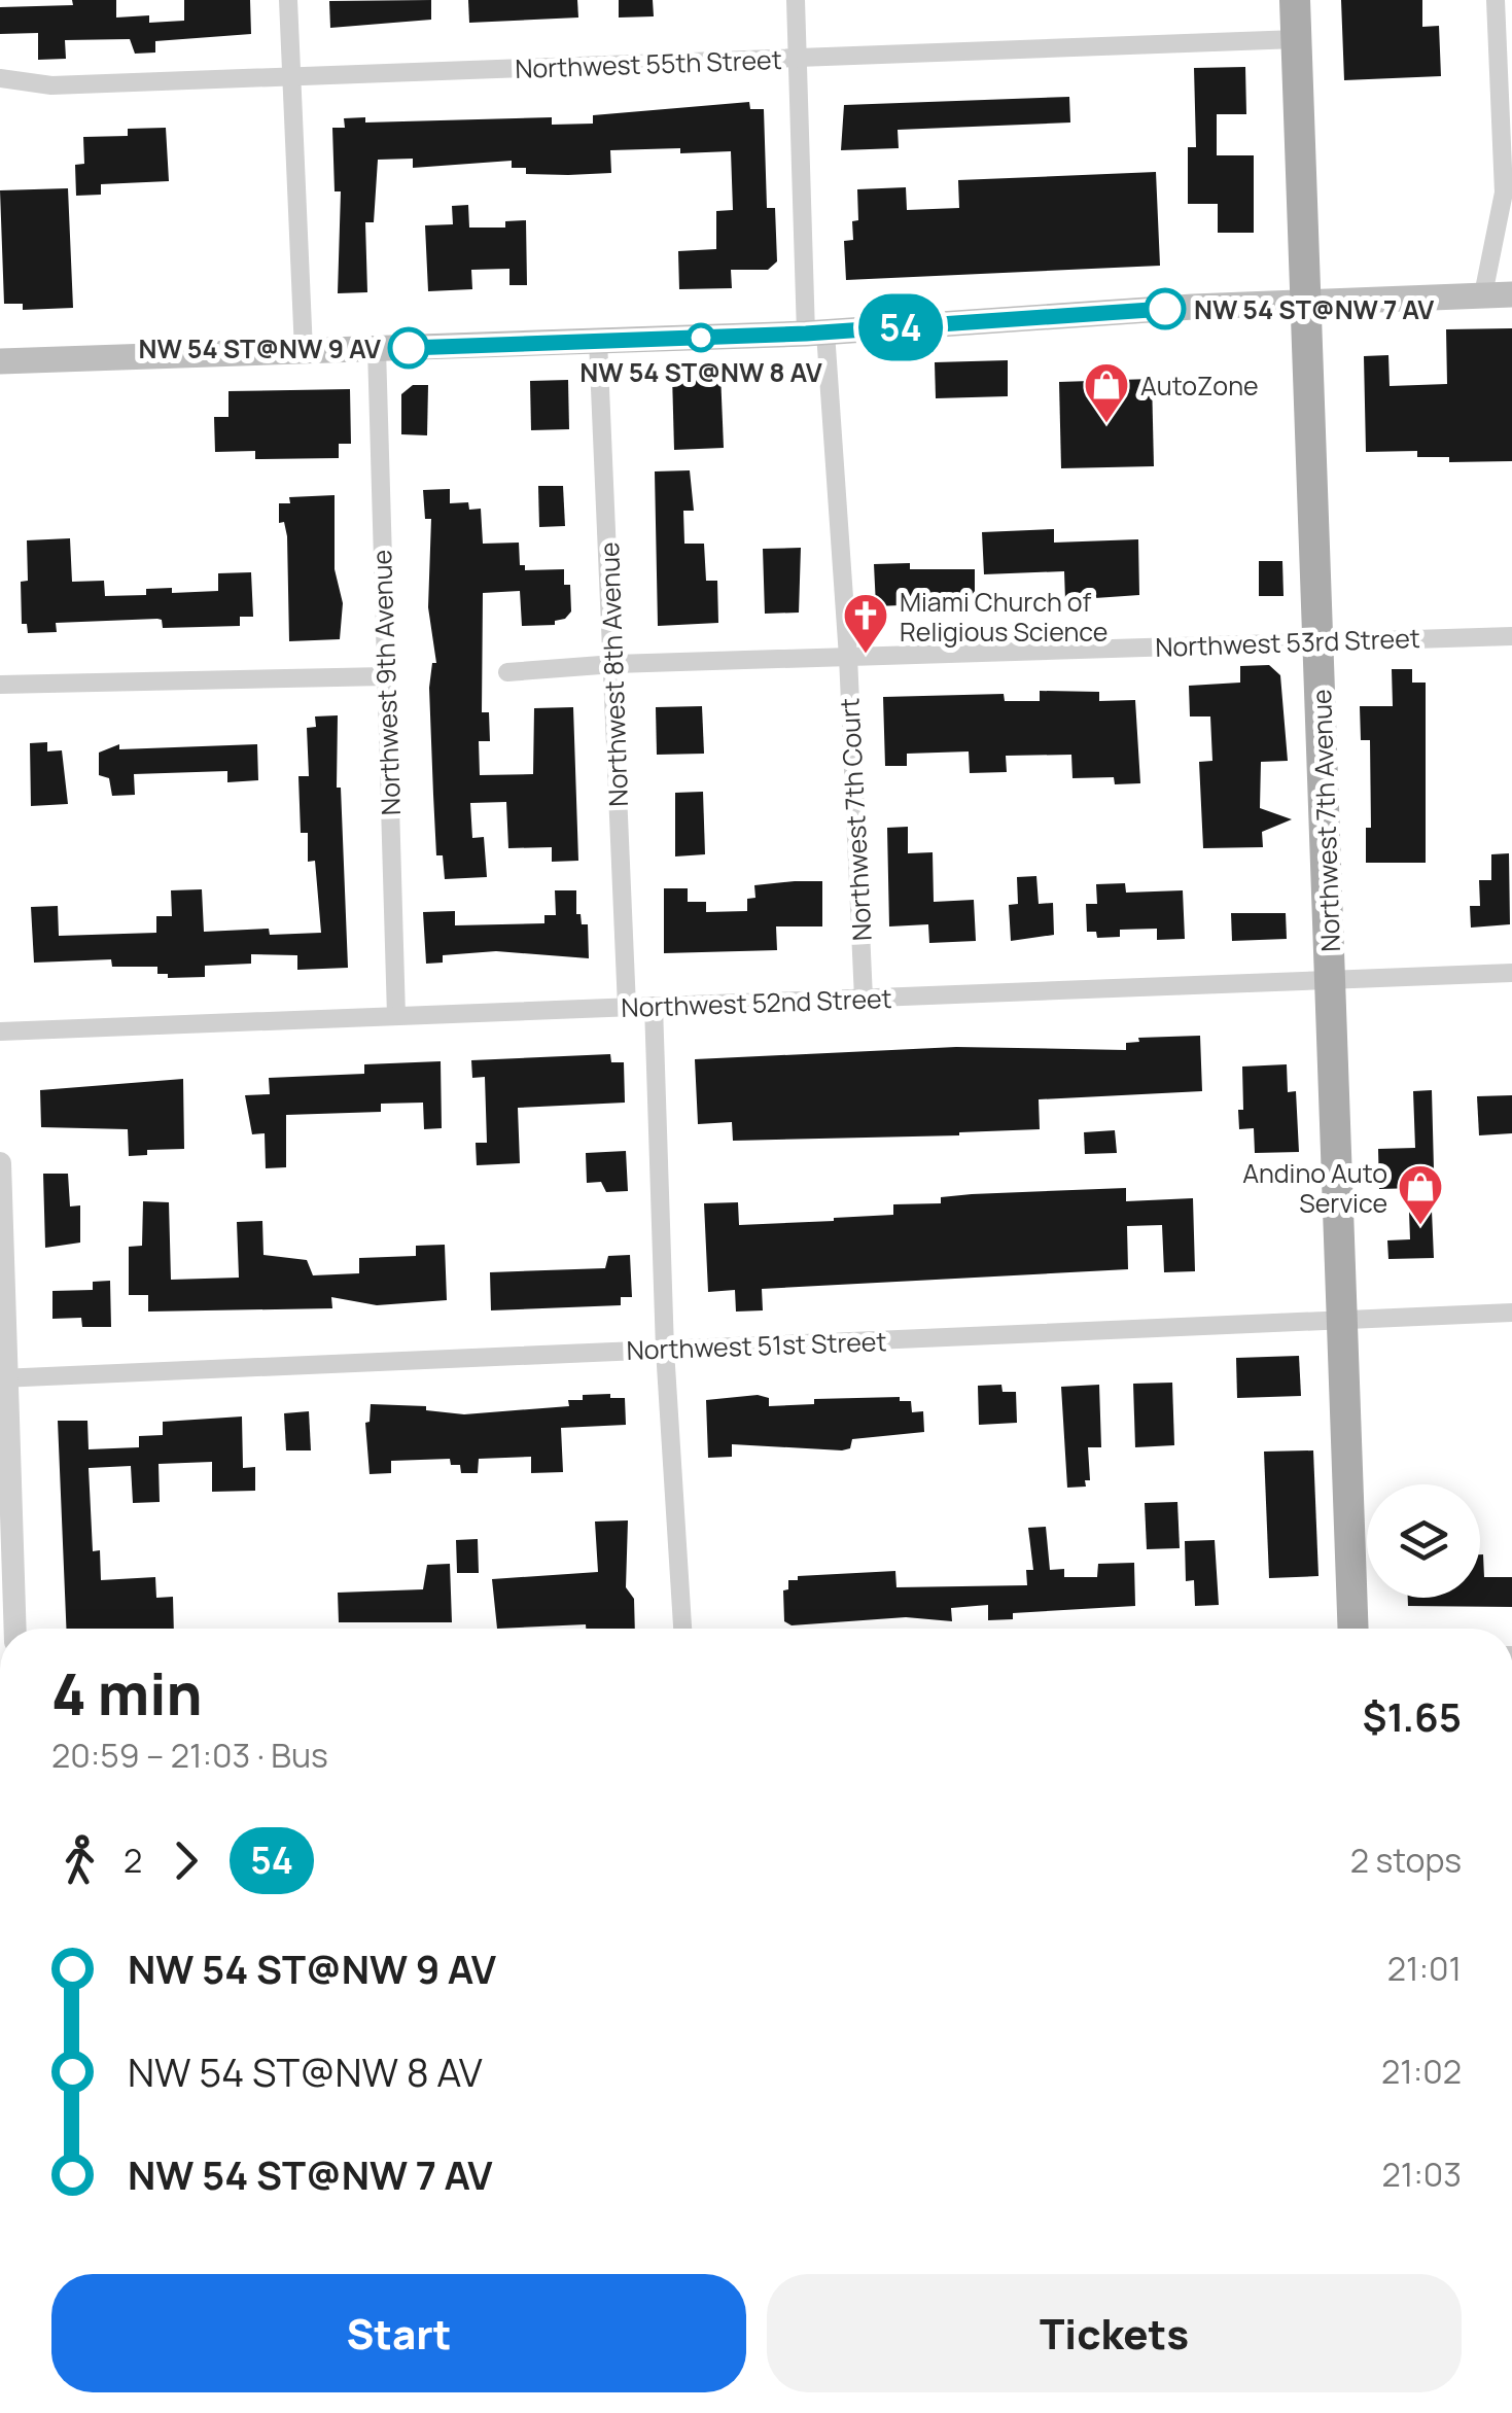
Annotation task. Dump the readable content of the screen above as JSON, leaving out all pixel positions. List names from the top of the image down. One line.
{"streets":{"main road":["Northwest 7th Avenue"],"street":["Northwest 55th Street","Northwest 53rd Street","Northwest 8th Avenue","Northwest 9th Avenue","Northwest 7th Court","Northwest 52nd Street","Northwest 51st Street"]},"crossings":[["Northwest 55th Street","Northwest 7th Court"],["Northwest 55th Street","Northwest 7th Avenue"],["Northwest 53rd Street","Northwest 8th Avenue"],["Northwest 53rd Street","Northwest 7th Court"],["Northwest 53rd Street","Northwest 7th Avenue"],["Northwest 8th Avenue","Northwest 52nd Street"],["Northwest 9th Avenue","Northwest 52nd Street"],["Northwest 7th Court","Northwest 52nd Street"],["Northwest 7th Avenue","Northwest 52nd Street"],["Northwest 7th Avenue","Northwest 51st Street"]],"places":{"other":["NW 54 ST@NW 7 AV","NW 54 ST@NW 8 AV","NW 54 ST@NW 9 AV"],"shop":["AutoZone","Andino Auto Service"],"church":["Miami Church of Religious Science"]},"lines":["bus line 54"],"page":{"on_map":"54","heading":["4 min","20:59 – 21:03 · Bus","$1.65"],"legs":["2","54","2 stops"],"list":[{"name":"NW 54 ST@NW 9 AV","value":"21:01"},{"name":"NW 54 ST@NW 8 AV","value":"21:02"},{"name":"NW 54 ST@NW 7 AV","value":"21:03"}],"buttons":["Start","Tickets"]}}
